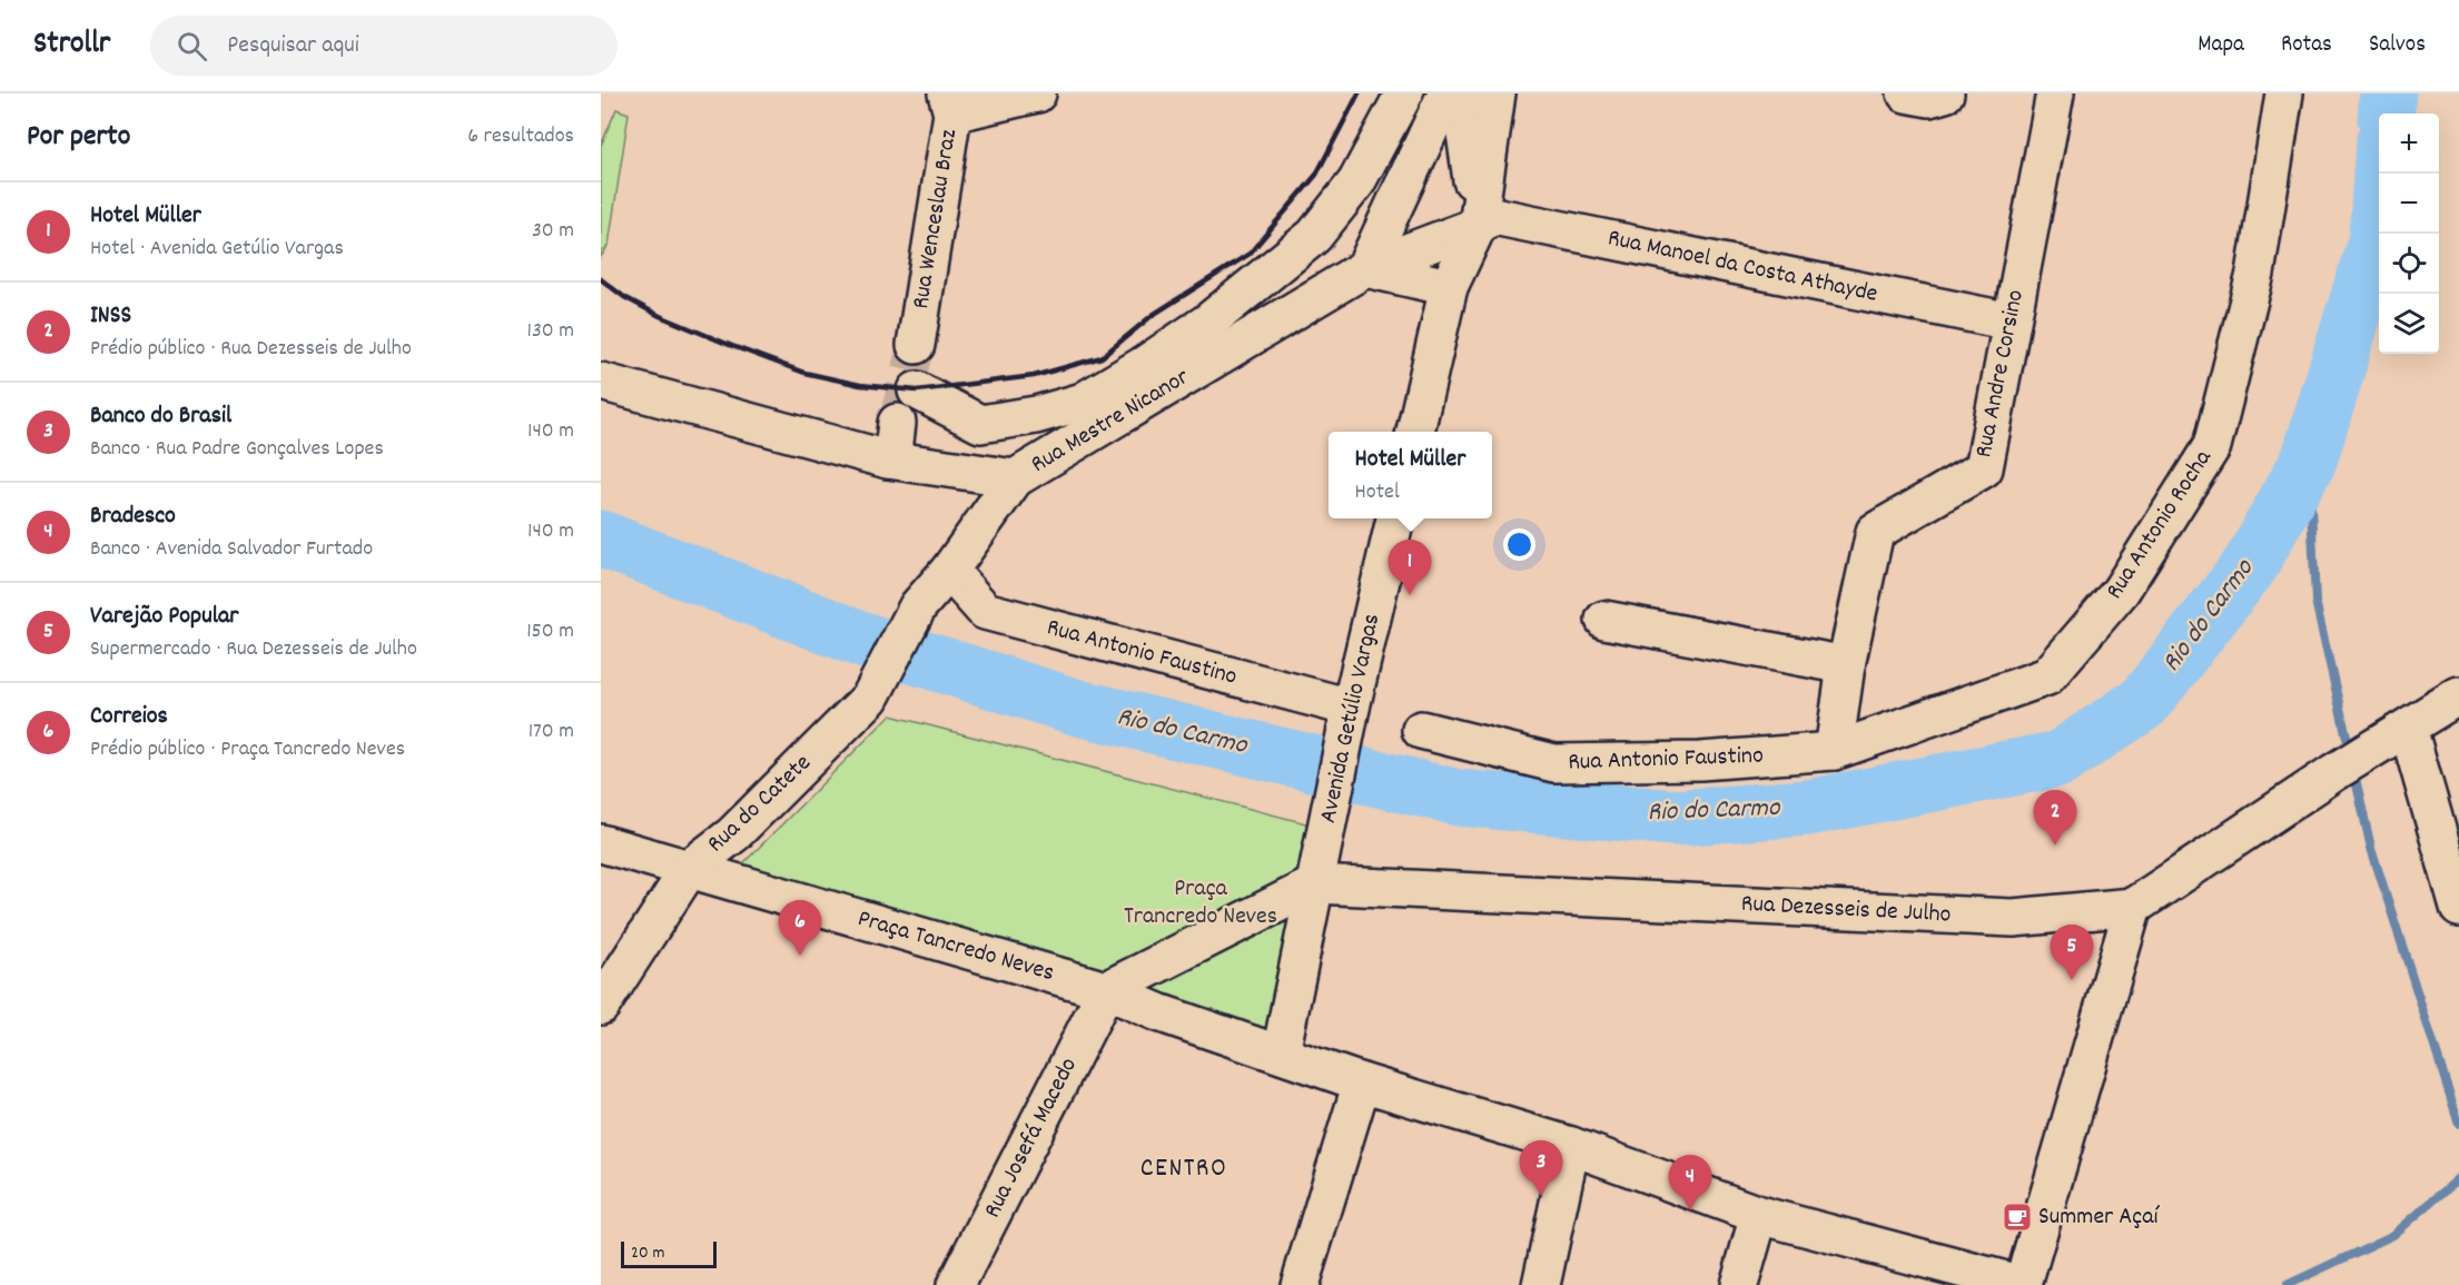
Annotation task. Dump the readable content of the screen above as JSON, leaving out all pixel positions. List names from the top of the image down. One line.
{"streets":{"street":["Rua Wenceslau Braz","Rua Manoel da Costa Athayde","Rua Andre Corsino","Rua Mestre Nicanor","Rua Antonio Rocha","Rua Antonio Faustino","Avenida Getúlio Vargas","Rua do Catete","Rua Dezesseis de Julho","Praça Tancredo Neves","Rua Josefá Macedo"]},"crossings":[["Rua Manoel da Costa Athayde","Rua Andre Corsino"],["Rua Manoel da Costa Athayde","Rua Mestre Nicanor"],["Rua Andre Corsino","Rua Antonio Rocha"],["Rua Andre Corsino","Rua Antonio Faustino"],["Rua Mestre Nicanor","Rua do Catete"],["Rua Antonio Rocha","Rua Antonio Faustino"],["Rua Antonio Faustino","Avenida Getúlio Vargas"],["Rua Antonio Faustino","Rua do Catete"],["Avenida Getúlio Vargas","Rua Dezesseis de Julho"],["Rua do Catete","Praça Tancredo Neves"],["Praça Tancredo Neves","Rua Josefá Macedo"]],"districts":["CENTRO"],"water":["Rio do Carmo"],"parks":["Praça Trancredo Neves"],"places":{"cafe":["Summer Açaí"]},"scale_bar":"20 m","page":{"header":"Strollr","search":"Pesquisar aqui","nav":["Mapa","Rotas","Salvos"],"heading":["Por perto","6 resultados"],"map_buttons":["+","−"],"list":[{"mark":"1","name":"Hotel Müller","note":"Hotel · Avenida Getúlio Vargas","value":"30 m"},{"mark":"2","name":"INSS","note":"Prédio público · Rua Dezesseis de Julho","value":"130 m"},{"mark":"3","name":"Banco do Brasil","note":"Banco · Rua Padre Gonçalves Lopes","value":"140 m"},{"mark":"4","name":"Bradesco","note":"Banco · Avenida Salvador Furtado","value":"140 m"},{"mark":"5","name":"Varejão Popular","note":"Supermercado · Rua Dezesseis de Julho","value":"150 m"},{"mark":"6","name":"Correios","note":"Prédio público · Praça Tancredo Neves","value":"170 m"}],"popup":["Hotel Müller","Hotel"],"pins":["1","2","6","5","3","4"],"scale":"20 m"}}
